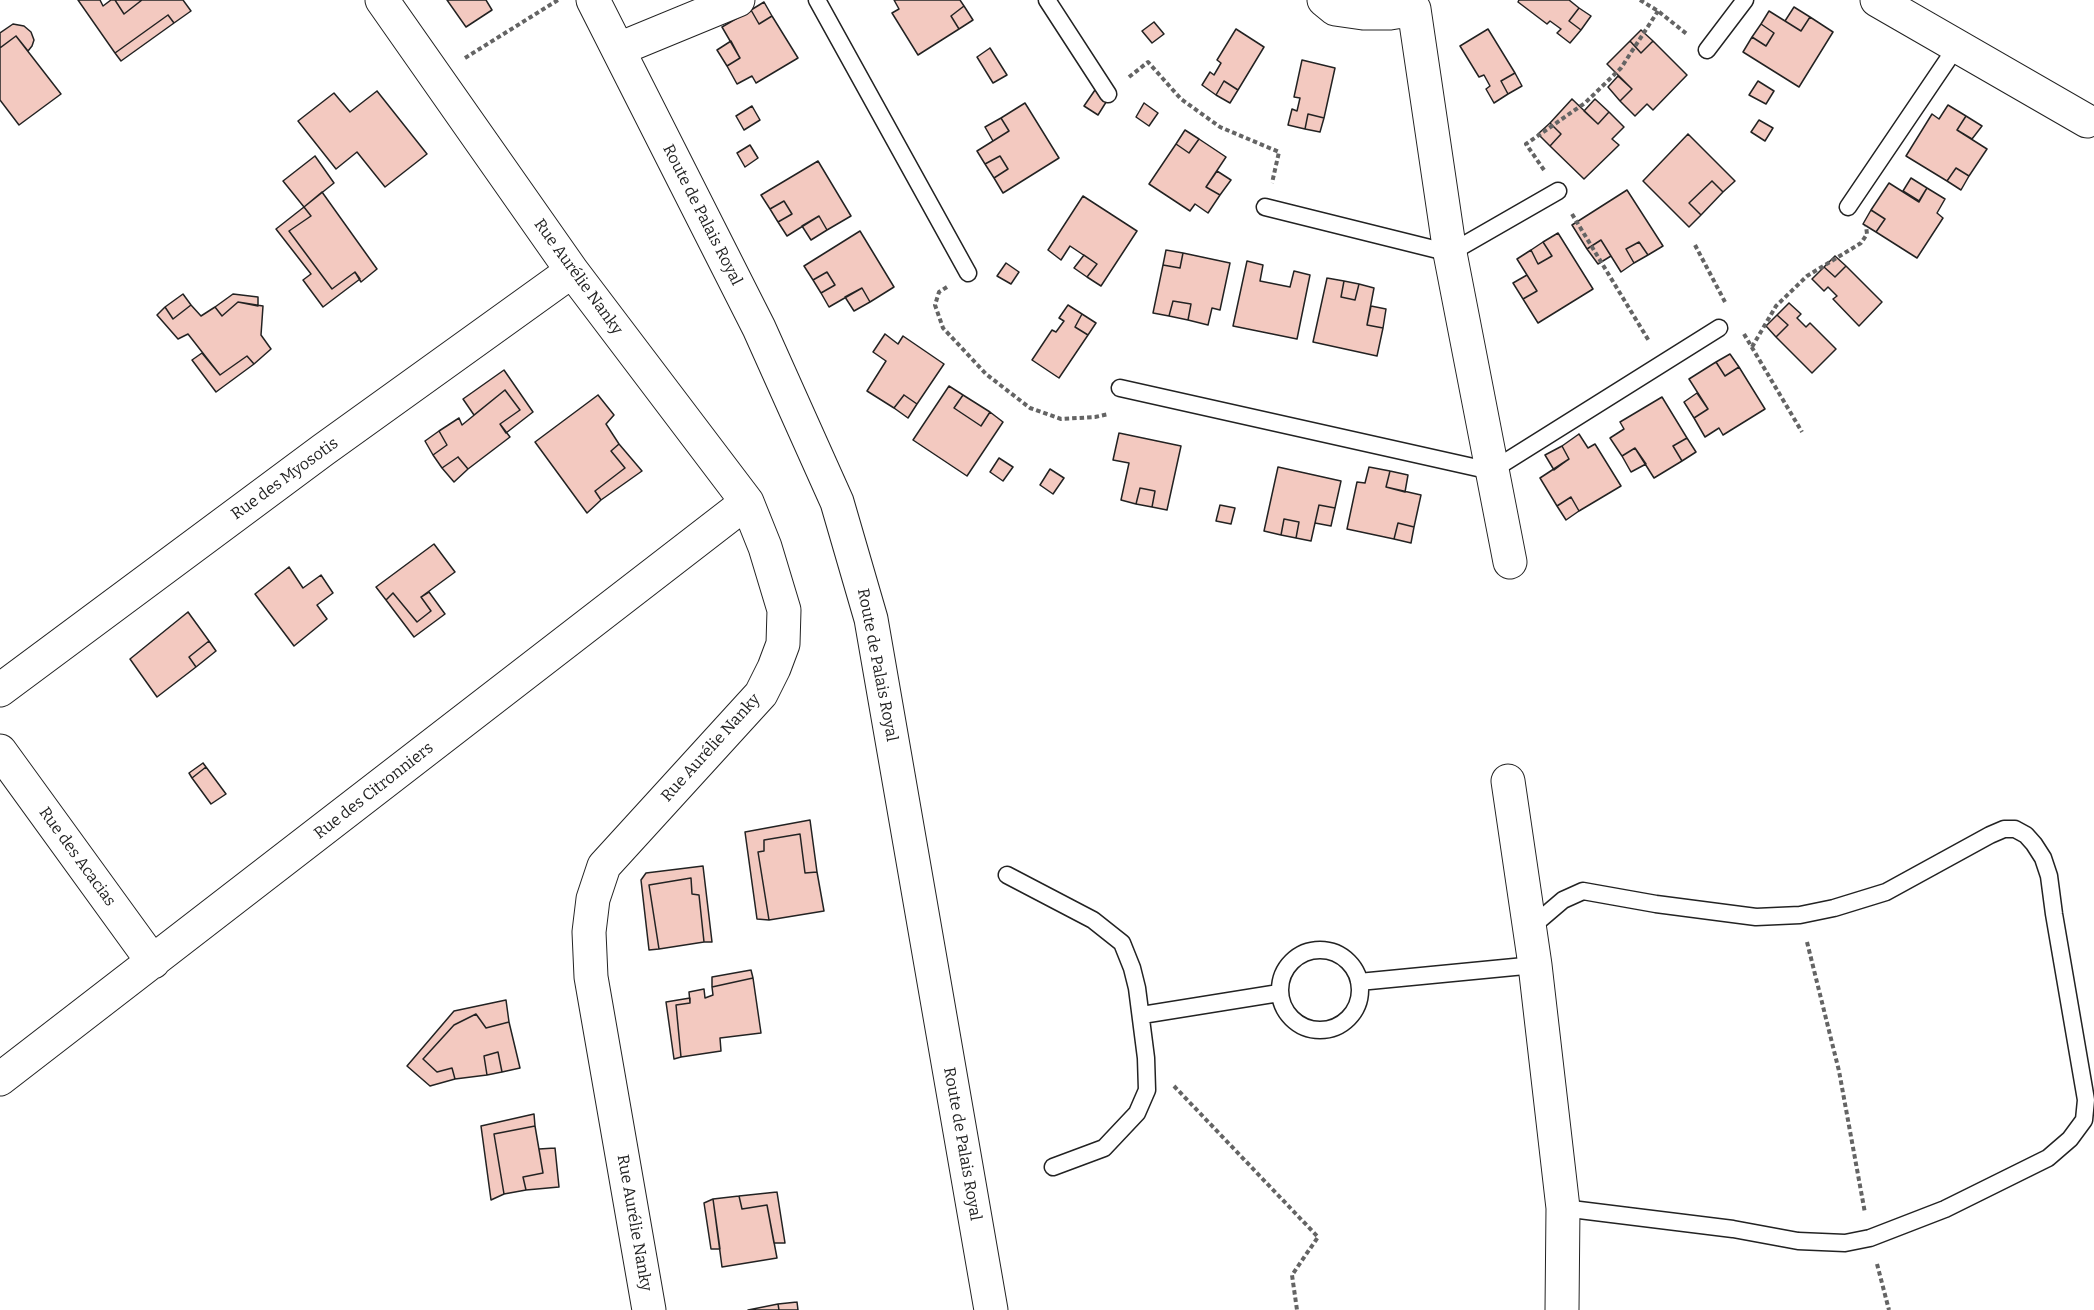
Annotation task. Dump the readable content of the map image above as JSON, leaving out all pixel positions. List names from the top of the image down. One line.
{"streets":{"street":["Route de Palais Royal","Rue Aurélie Nanky","Rue des Myosotis","Rue des Citronniers","Rue des Acacias"]},"crossings":[["Rue Aurélie Nanky","Rue des Myosotis"],["Rue Aurélie Nanky","Rue des Citronniers"],["Rue des Citronniers","Rue des Acacias"]]}
